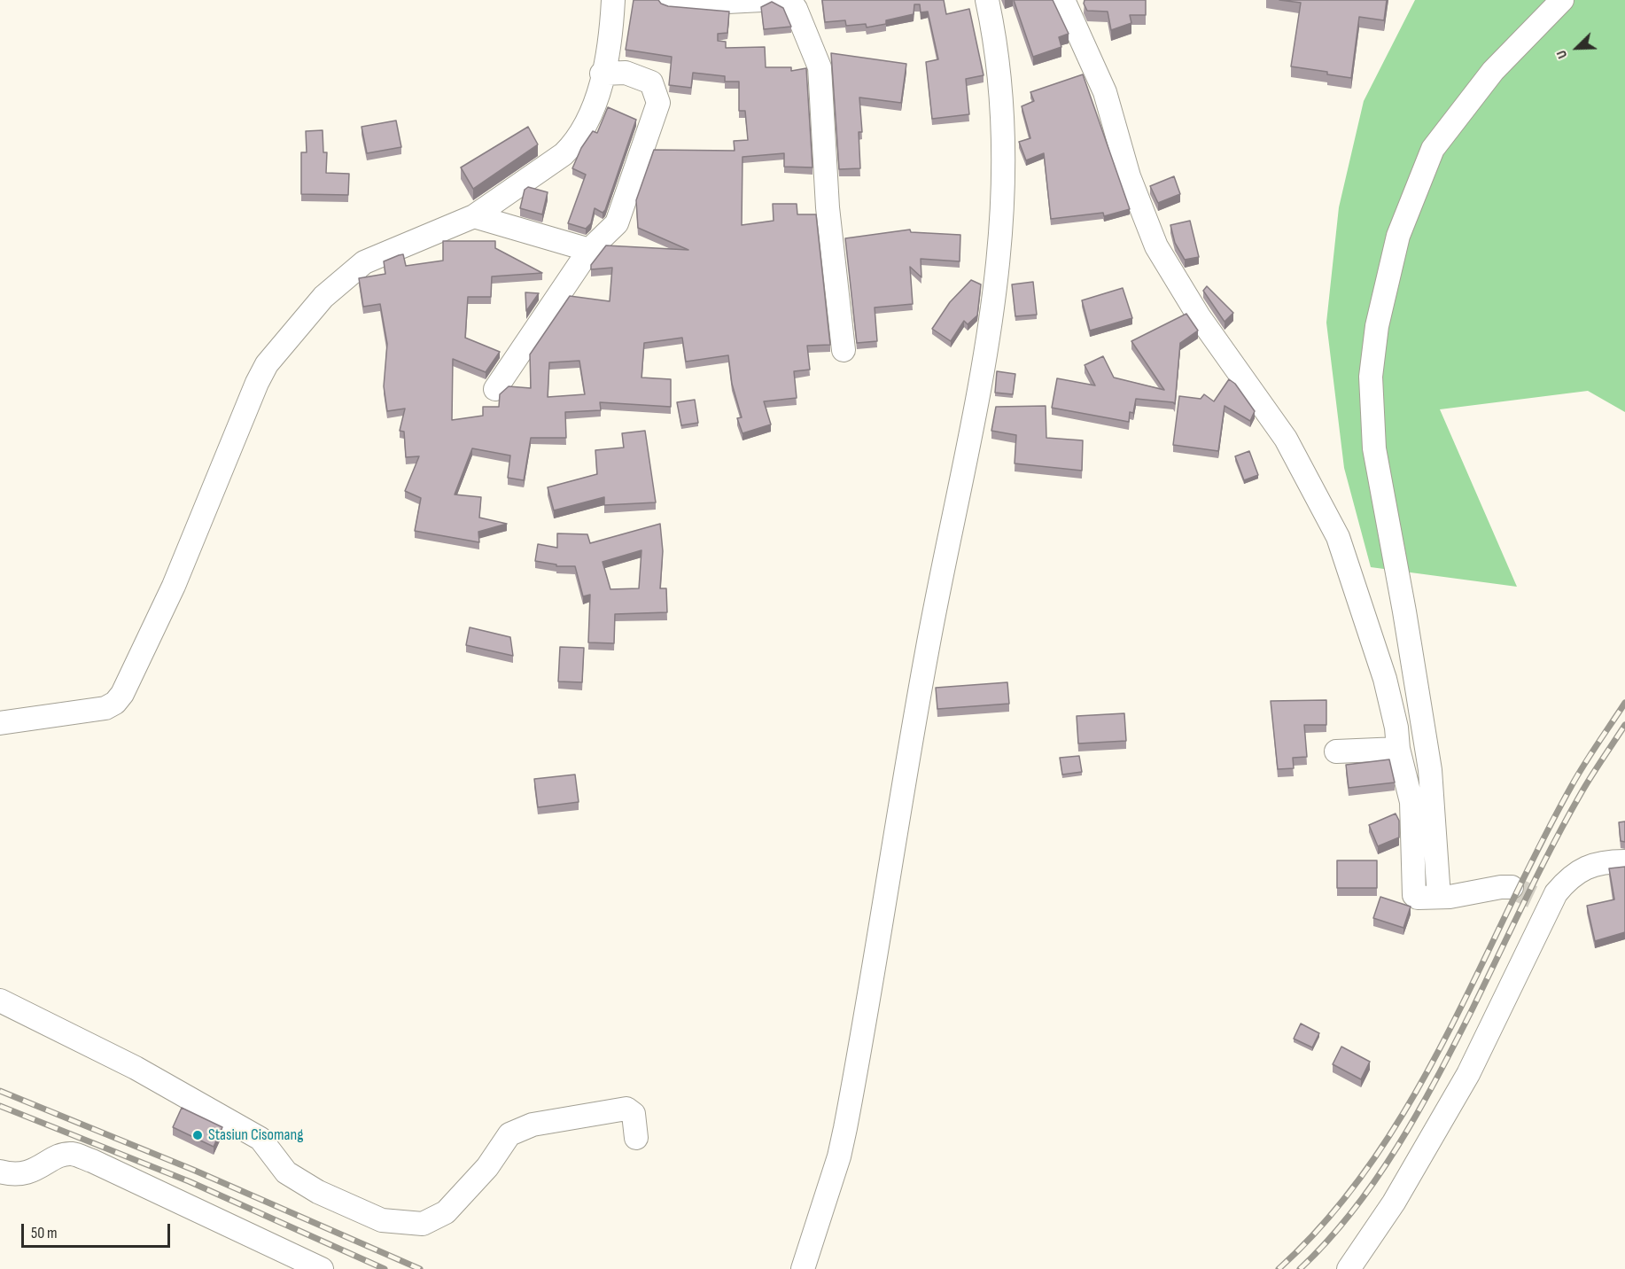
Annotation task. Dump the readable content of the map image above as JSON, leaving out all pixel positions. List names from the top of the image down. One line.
{"places":["Stasiun Cisomang"],"scale_bar":"50 m","north":"bottom left"}
